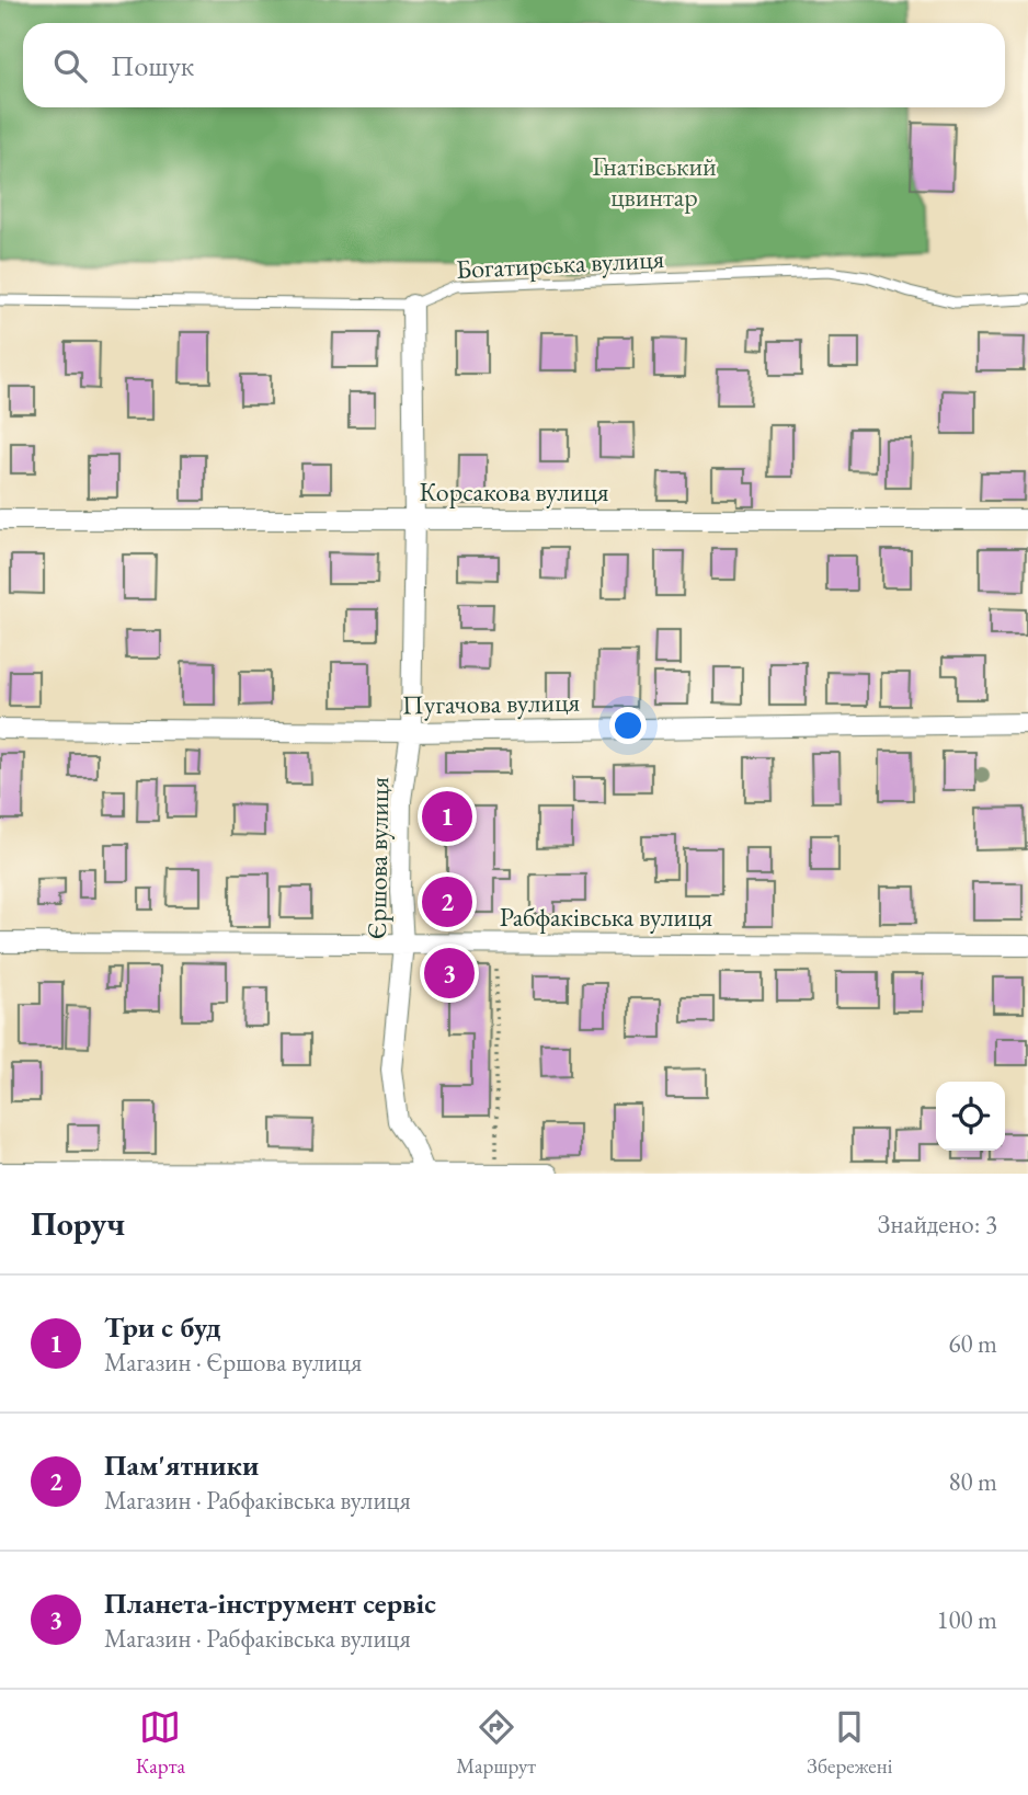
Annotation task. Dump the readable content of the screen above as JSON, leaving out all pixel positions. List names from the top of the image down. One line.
{"streets":{"street":["Корсакова вулиця","Пугачова вулиця","Єршова вулиця","Рабфаківська вулиця"],"lane":["Богатирська вулиця"]},"crossings":[["Богатирська вулиця","Єршова вулиця"],["Корсакова вулиця","Єршова вулиця"],["Пугачова вулиця","Єршова вулиця"],["Єршова вулиця","Рабфаківська вулиця"]],"parks":["Гнатівський цвинтар"],"page":{"search":"Пошук","pins":["1","2","3"],"heading":["Поруч","Знайдено: 3"],"list":[{"mark":"1","name":"Три с буд","note":"Магазин · Єршова вулиця","value":"60 m"},{"mark":"2","name":"Пам'ятники","note":"Магазин · Рабфаківська вулиця","value":"80 m"},{"mark":"3","name":"Планета-інструмент сервіс","note":"Магазин · Рабфаківська вулиця","value":"100 m"}],"nav":["Карта","Маршрут","Збережені"]}}
